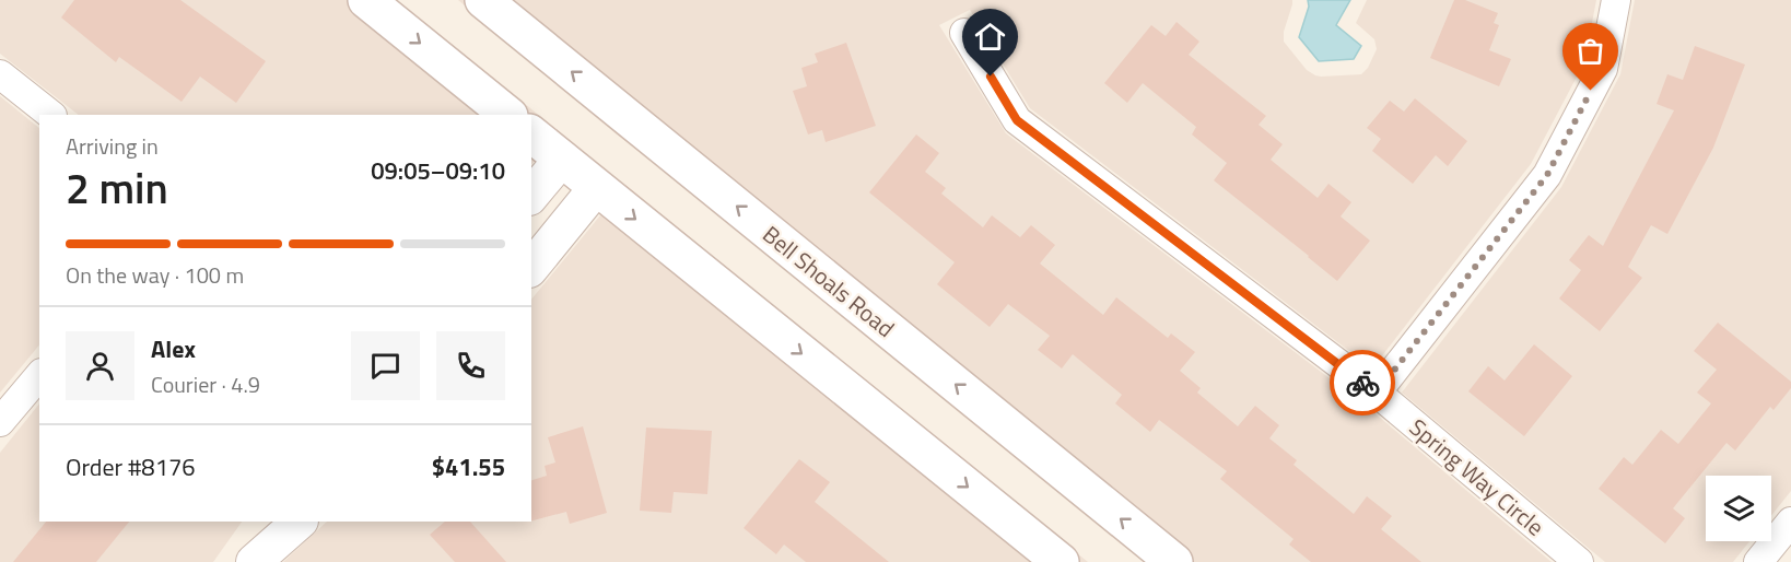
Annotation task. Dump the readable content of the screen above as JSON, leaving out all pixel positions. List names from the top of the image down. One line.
{"streets":{"main road":["Bell Shoals Road"],"street":["Spring Way Circle"]},"page":{"heading":["2 min","Arriving in","09:05–09:10"],"panel":["Alex","Courier · 4.9","Order #8176","$41.55"],"bar":"On the way · 100 m"}}
